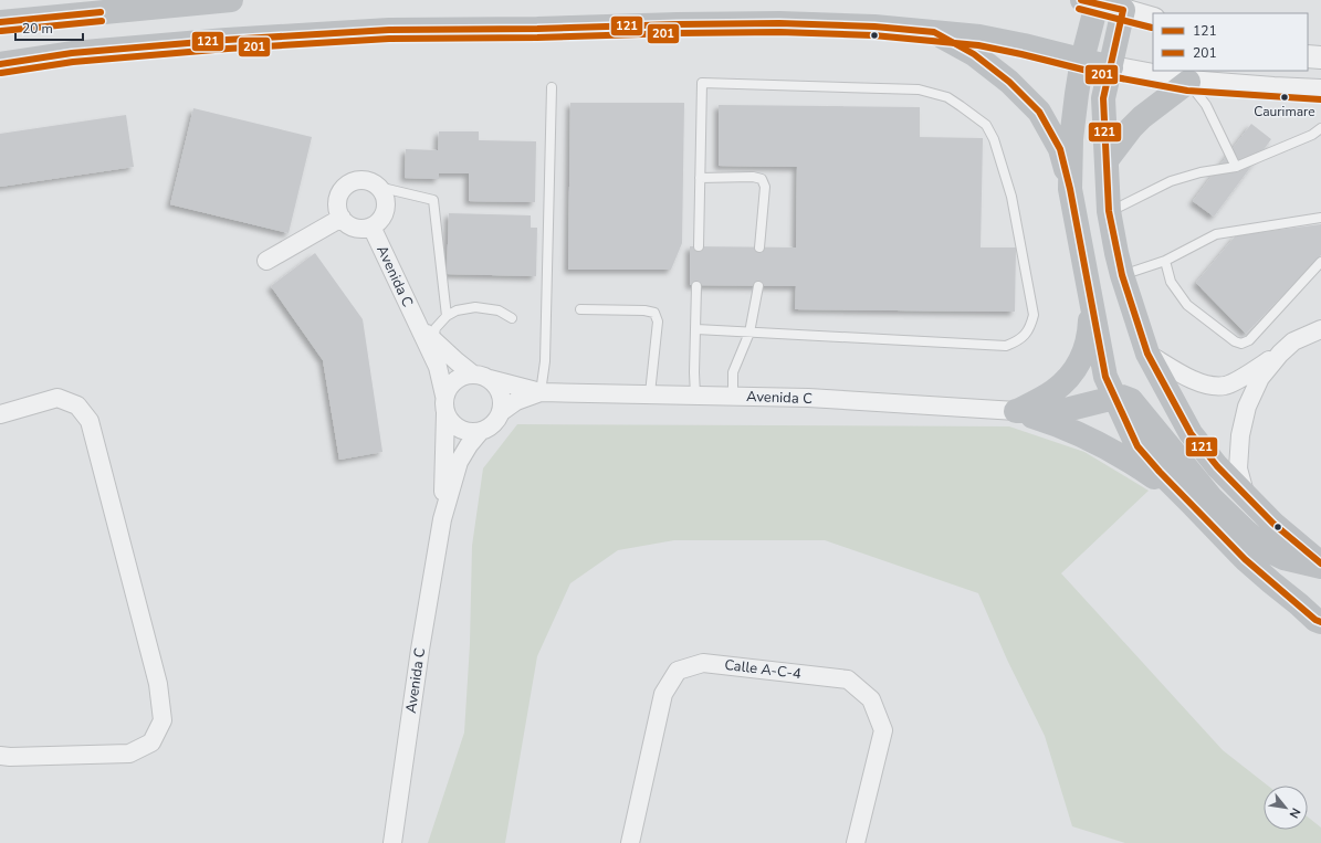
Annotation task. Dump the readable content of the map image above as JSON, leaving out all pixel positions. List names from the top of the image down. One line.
{"streets":{"street":["Avenida C","Calle A-C-4"]},"places":["Caurimare"],"lines":["transit line 121","transit line 201"],"legend":["121","201"],"scale_bar":"20 m","north":"bottom right"}
